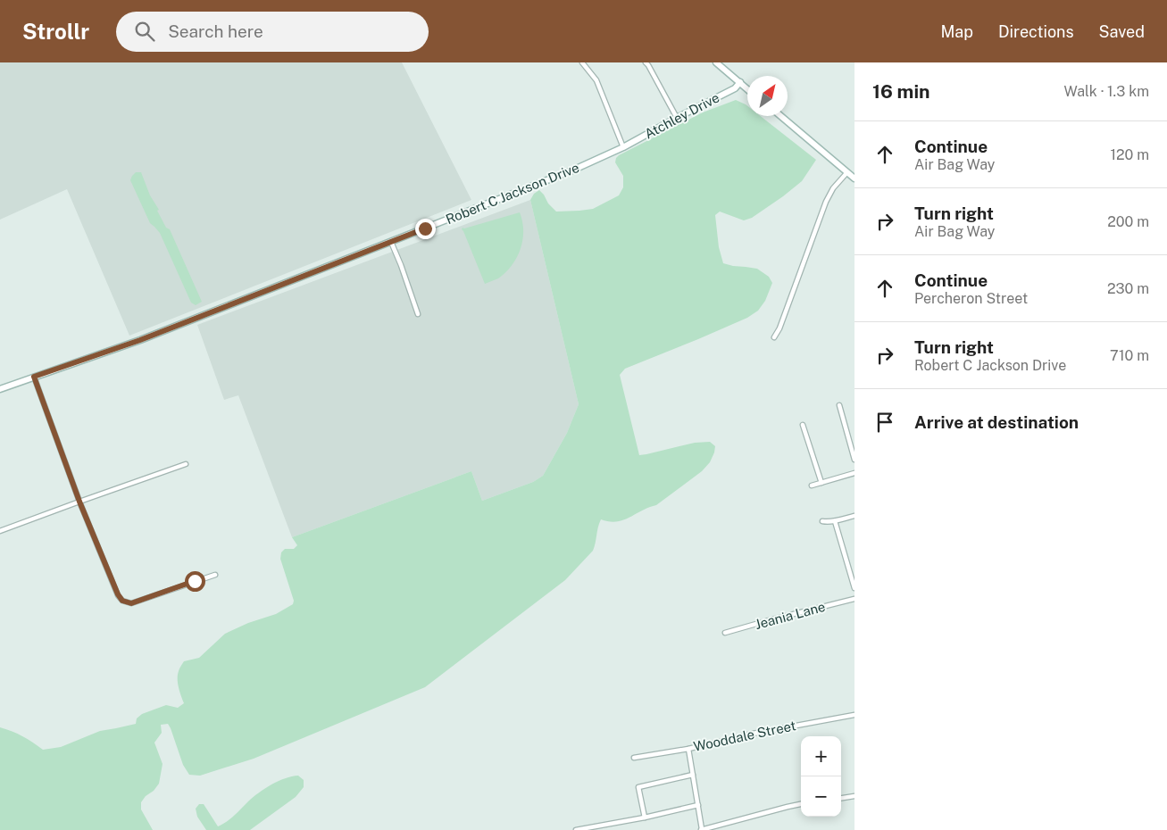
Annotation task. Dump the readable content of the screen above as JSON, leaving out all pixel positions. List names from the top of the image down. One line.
{"streets":{"main road":["Atchley Drive","Robert C Jackson Drive"],"street":["Jeania Lane","Wooddale Street"]},"crossings":[["Atchley Drive","Robert C Jackson Drive"]],"north":"top right","page":{"header":"Strollr","search":"Search here","nav":["Map","Directions","Saved"],"heading":["16 min","Walk · 1.3 km"],"list":[["Continue","Air Bag Way","120 m"],["Turn right","Air Bag Way","200 m"],["Continue","Percheron Street","230 m"],["Turn right","Robert C Jackson Drive","710 m"],"Arrive at destination"],"map_buttons":["+","−"]}}
